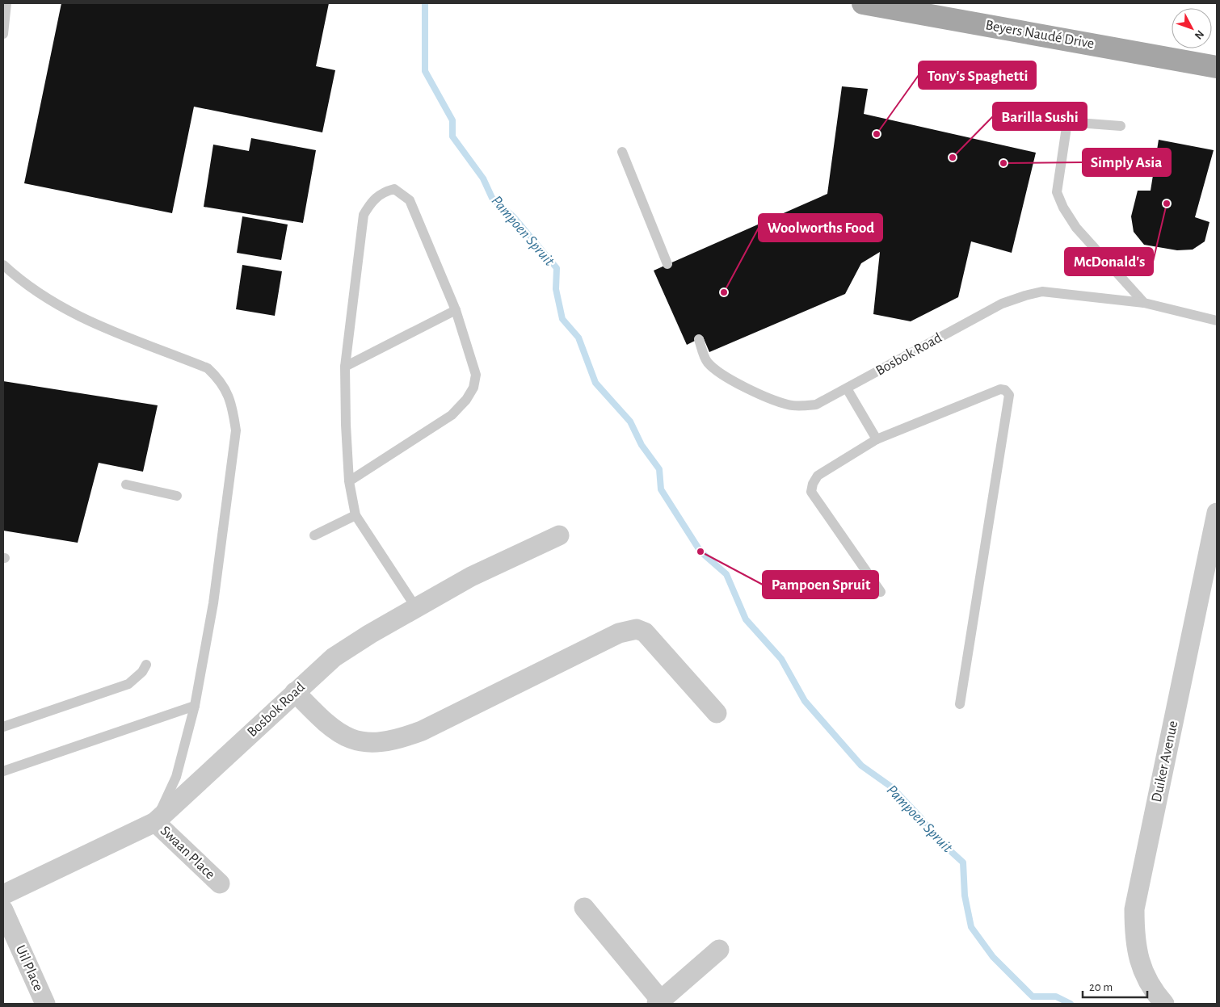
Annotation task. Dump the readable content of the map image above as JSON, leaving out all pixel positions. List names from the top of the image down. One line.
{"streets":{"main road":["Beyers Naudé Drive"],"street":["Bosbok Road","Duiker Avenue","Swaan Place","Uil Place"]},"crossings":[["Bosbok Road","Swaan Place"]],"water":["Pampoen Spruit"],"places":["Tony's Spaghetti","Barilla Sushi","Simply Asia","McDonald's","Woolworths Food","Pampoen Spruit"],"scale_bar":"20 m","north":"bottom right"}
